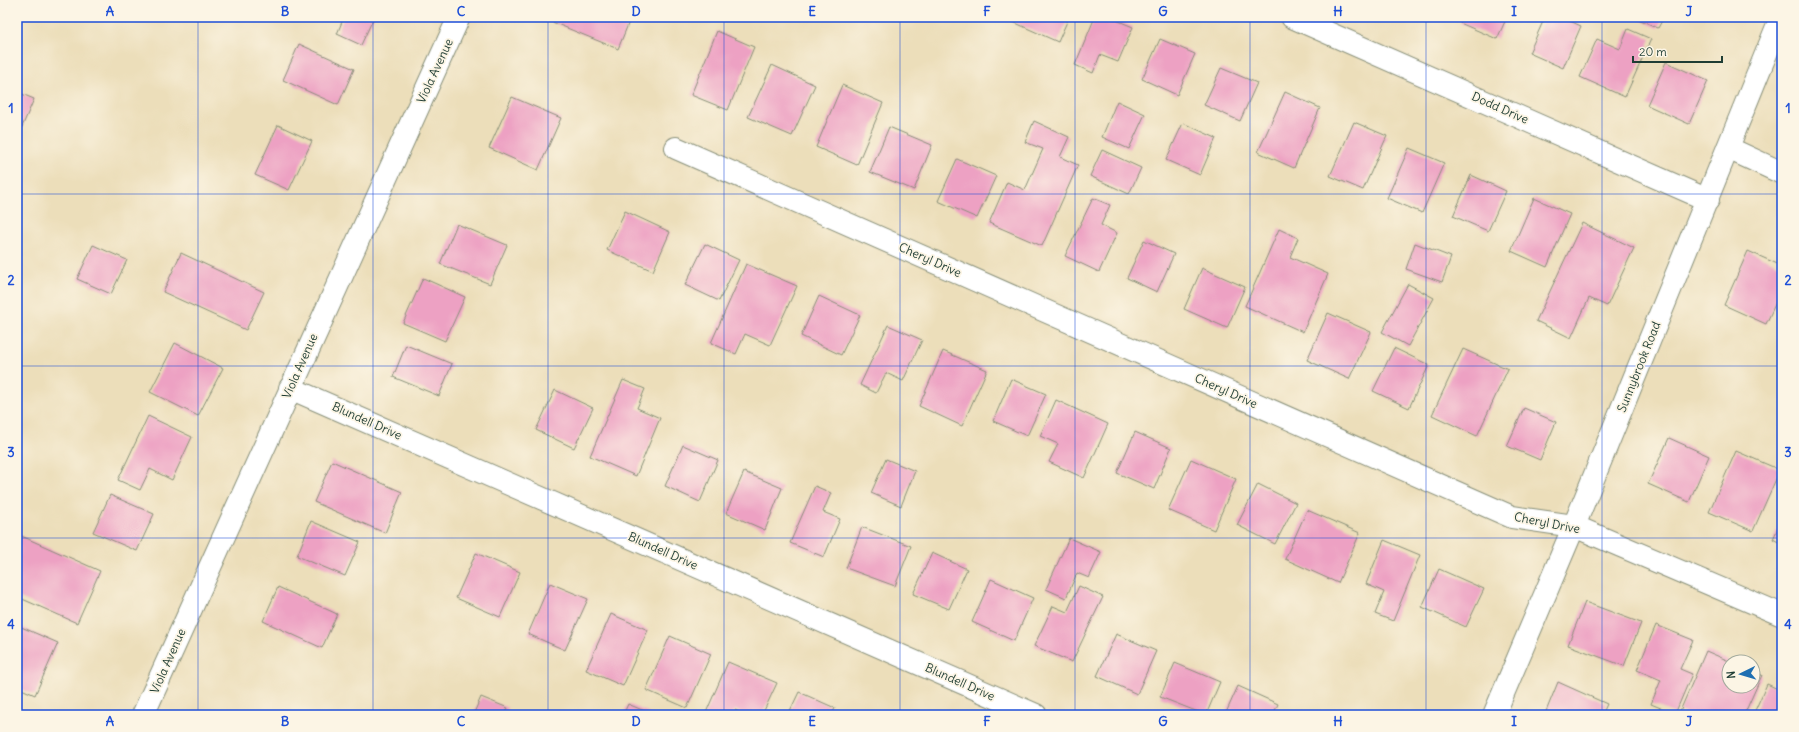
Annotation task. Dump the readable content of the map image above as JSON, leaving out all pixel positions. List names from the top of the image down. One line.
{"streets":{"street":["Viola Avenue","Dodd Drive","Cheryl Drive","Sunnybrook Road","Blundell Drive"]},"crossings":[["Viola Avenue","Blundell Drive"],["Dodd Drive","Sunnybrook Road"],["Cheryl Drive","Sunnybrook Road"]],"scale_bar":"20 m","north":"left","grid":{"columns":["A","B","C","D","E","F","G","H","I","J"],"rows":["1","2","3","4"]}}
